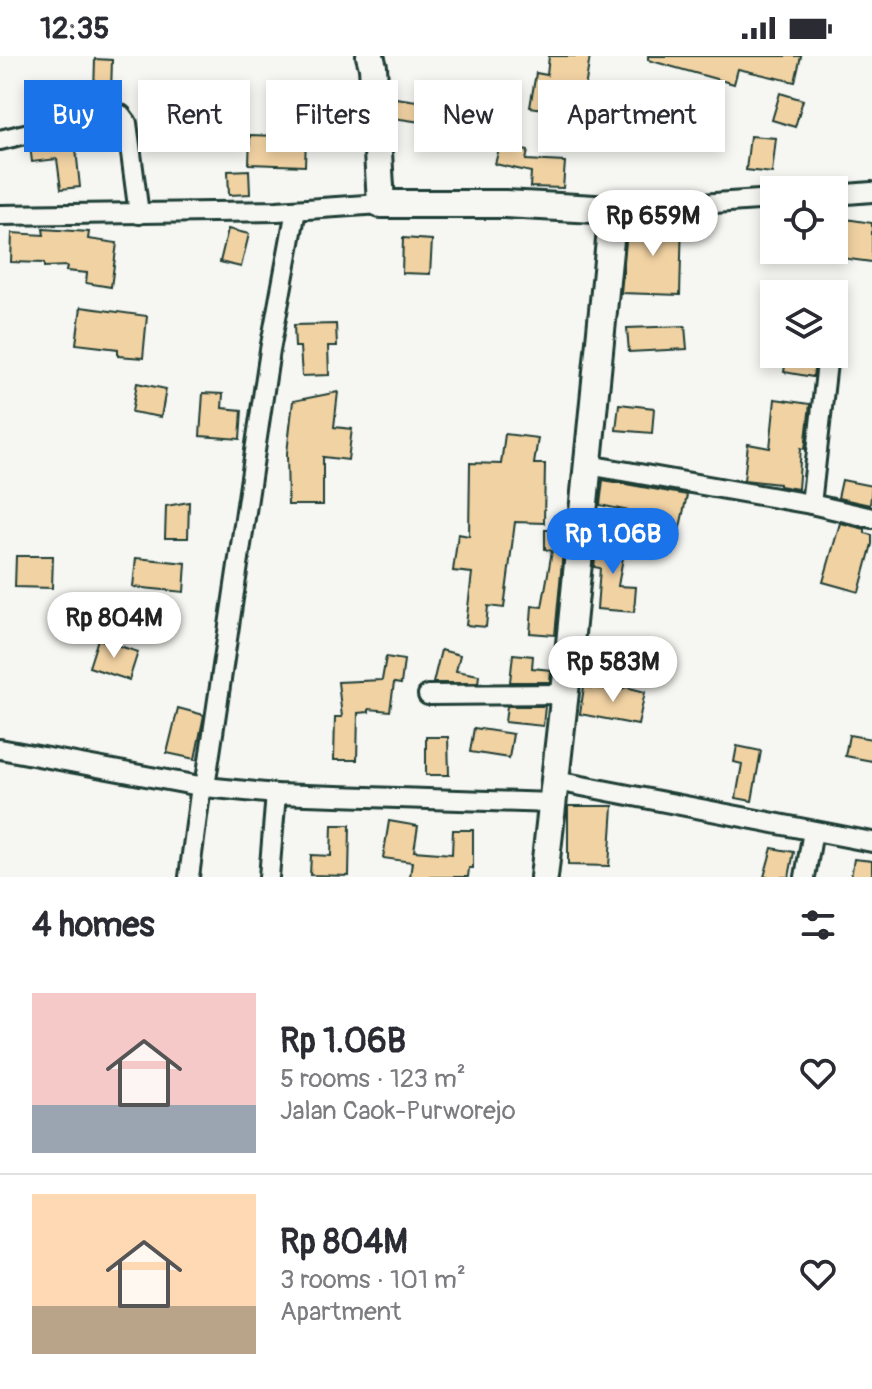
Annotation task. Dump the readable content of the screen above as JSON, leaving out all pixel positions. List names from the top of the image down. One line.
{"page":{"status":"12:35","chip":["Buy","Rent","Filters","New","Apartment"],"price":["Rp 659M","Rp 1.06B","Rp 804M","Rp 583M"],"heading":"4 homes","list":[{"name":"Rp 1.06B","note":"5 rooms · 123 m² · Jalan Caok-Purworejo"},{"name":"Rp 804M","note":"3 rooms · 101 m² · Apartment"}]}}
